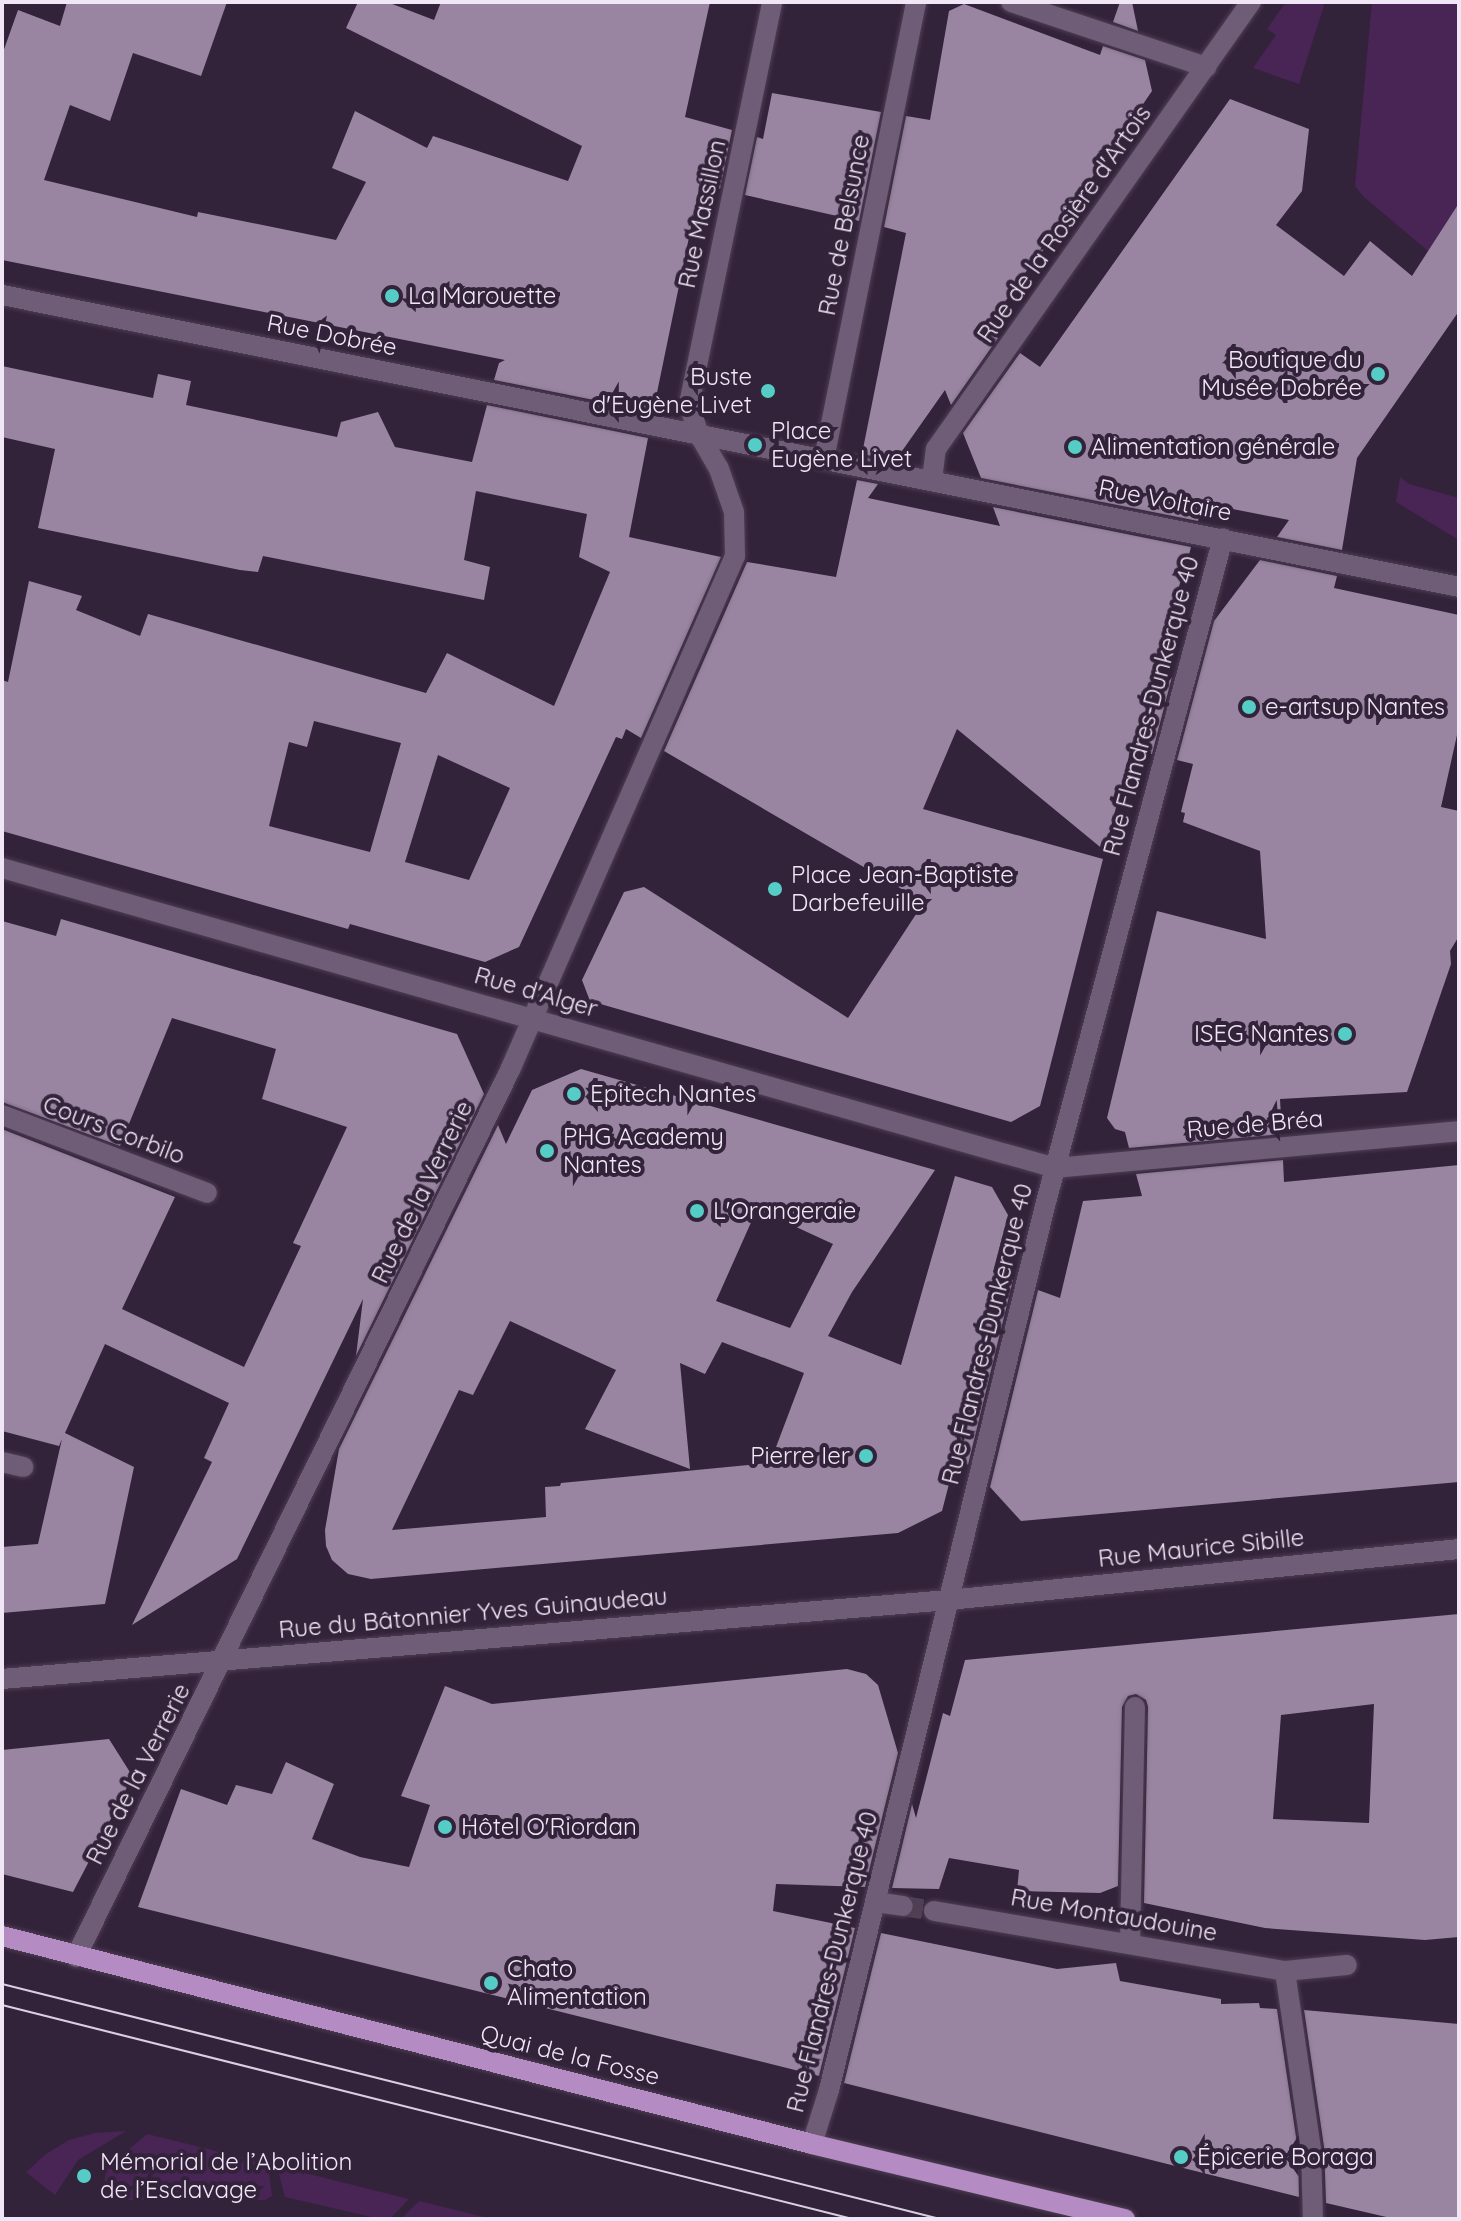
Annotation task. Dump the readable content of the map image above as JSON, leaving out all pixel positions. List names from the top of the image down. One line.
{"streets":{"main road":["Quai de la Fosse"],"street":["Rue Massillon","Rue de la Rosière d'Artois","Rue de Belsunce","Rue Dobrée","Rue Voltaire","Rue Flandres-Dunkerque 40","Rue d'Alger","Rue de Bréa","Cours Corbilo","Rue de la Verrerie","Rue Maurice Sibille","Rue du Bâtonnier Yves Guinaudeau","Rue Montaudouine"]},"crossings":[["Rue Massillon","Rue Dobrée"],["Rue Massillon","Rue de la Verrerie"],["Rue de la Rosière d'Artois","Rue Voltaire"],["Rue de Belsunce","Rue Voltaire"],["Rue Dobrée","Rue de la Verrerie"],["Rue Voltaire","Rue Flandres-Dunkerque 40"],["Rue Flandres-Dunkerque 40","Rue d'Alger"],["Rue Flandres-Dunkerque 40","Rue de Bréa"],["Rue Flandres-Dunkerque 40","Rue Maurice Sibille"],["Rue Flandres-Dunkerque 40","Rue du Bâtonnier Yves Guinaudeau"],["Rue Flandres-Dunkerque 40","Quai de la Fosse"],["Rue d'Alger","Rue de Bréa"],["Rue d'Alger","Rue de la Verrerie"],["Rue de la Verrerie","Rue du Bâtonnier Yves Guinaudeau"],["Rue de la Verrerie","Quai de la Fosse"],["Rue Maurice Sibille","Rue du Bâtonnier Yves Guinaudeau"]],"places":["La Marouette","Boutique du Musée Dobrée","Buste d'Eugène Livet","Place Eugène Livet","Alimentation générale","e-artsup Nantes","Place Jean-Baptiste Darbefeuille","ISEG Nantes","Epitech Nantes","PHG Academy Nantes","L'Orangeraie","Pierre Ier","Hôtel O'Riordan","Chato Alimentation","Épicerie Boraga","Mémorial de l’Abolition de l’Esclavage"]}
